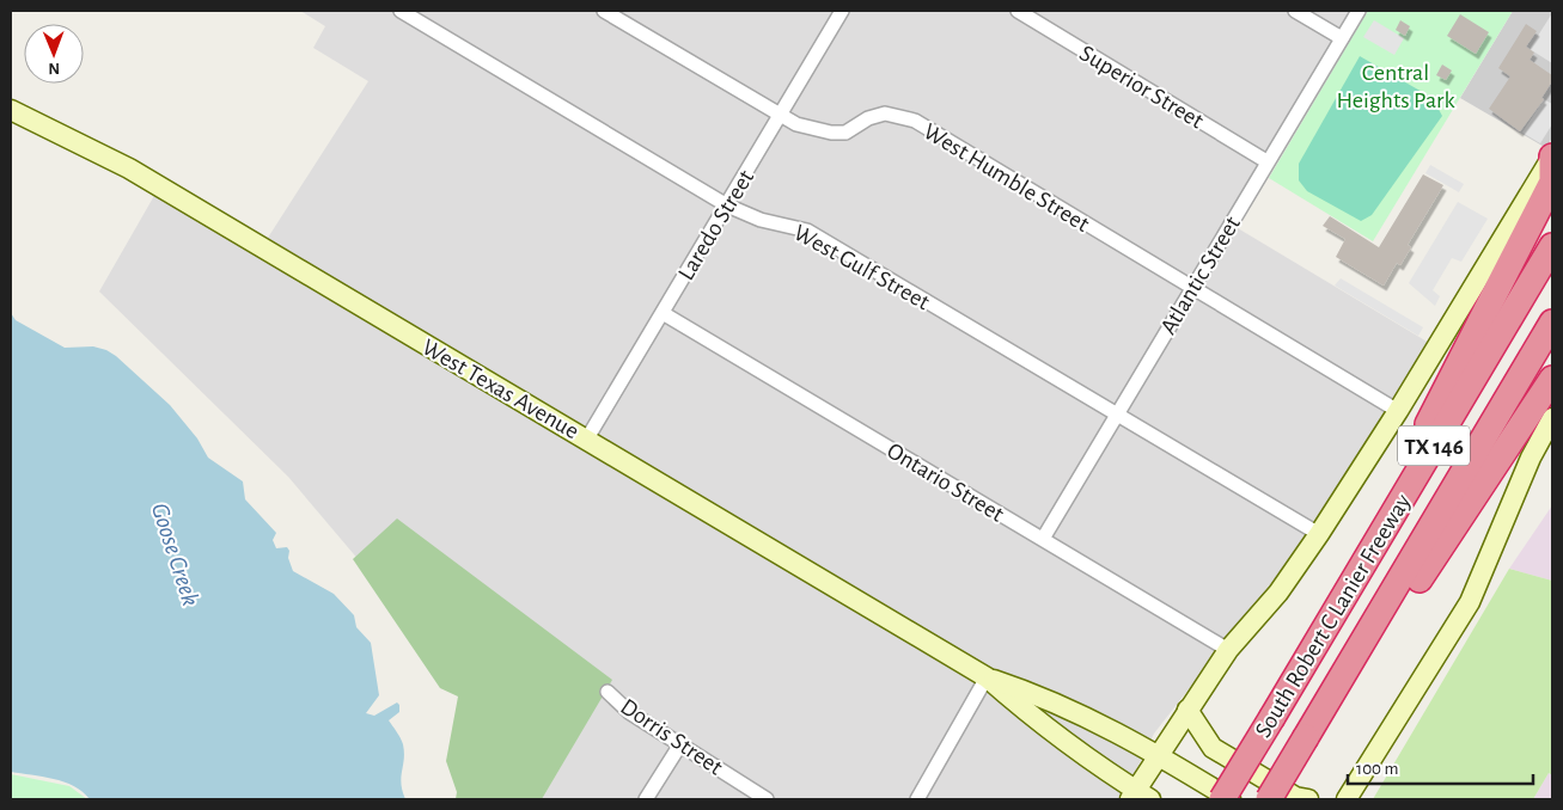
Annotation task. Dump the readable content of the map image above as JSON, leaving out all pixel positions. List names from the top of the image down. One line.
{"streets":{"highway":["TX 146","South Robert C Lanier Freeway"],"street":["Superior Street","West Humble Street","Laredo Street","West Gulf Street","Atlantic Street","West Texas Avenue","Ontario Street","Dorris Street"]},"crossings":[["Superior Street","Atlantic Street"],["West Humble Street","Laredo Street"],["West Humble Street","Atlantic Street"],["Laredo Street","West Gulf Street"],["Laredo Street","West Texas Avenue"],["Laredo Street","Ontario Street"],["West Gulf Street","Atlantic Street"],["Atlantic Street","Ontario Street"]],"water":["Goose Creek"],"parks":["Central Heights Park"],"scale_bar":"100 m","north":"bottom"}
